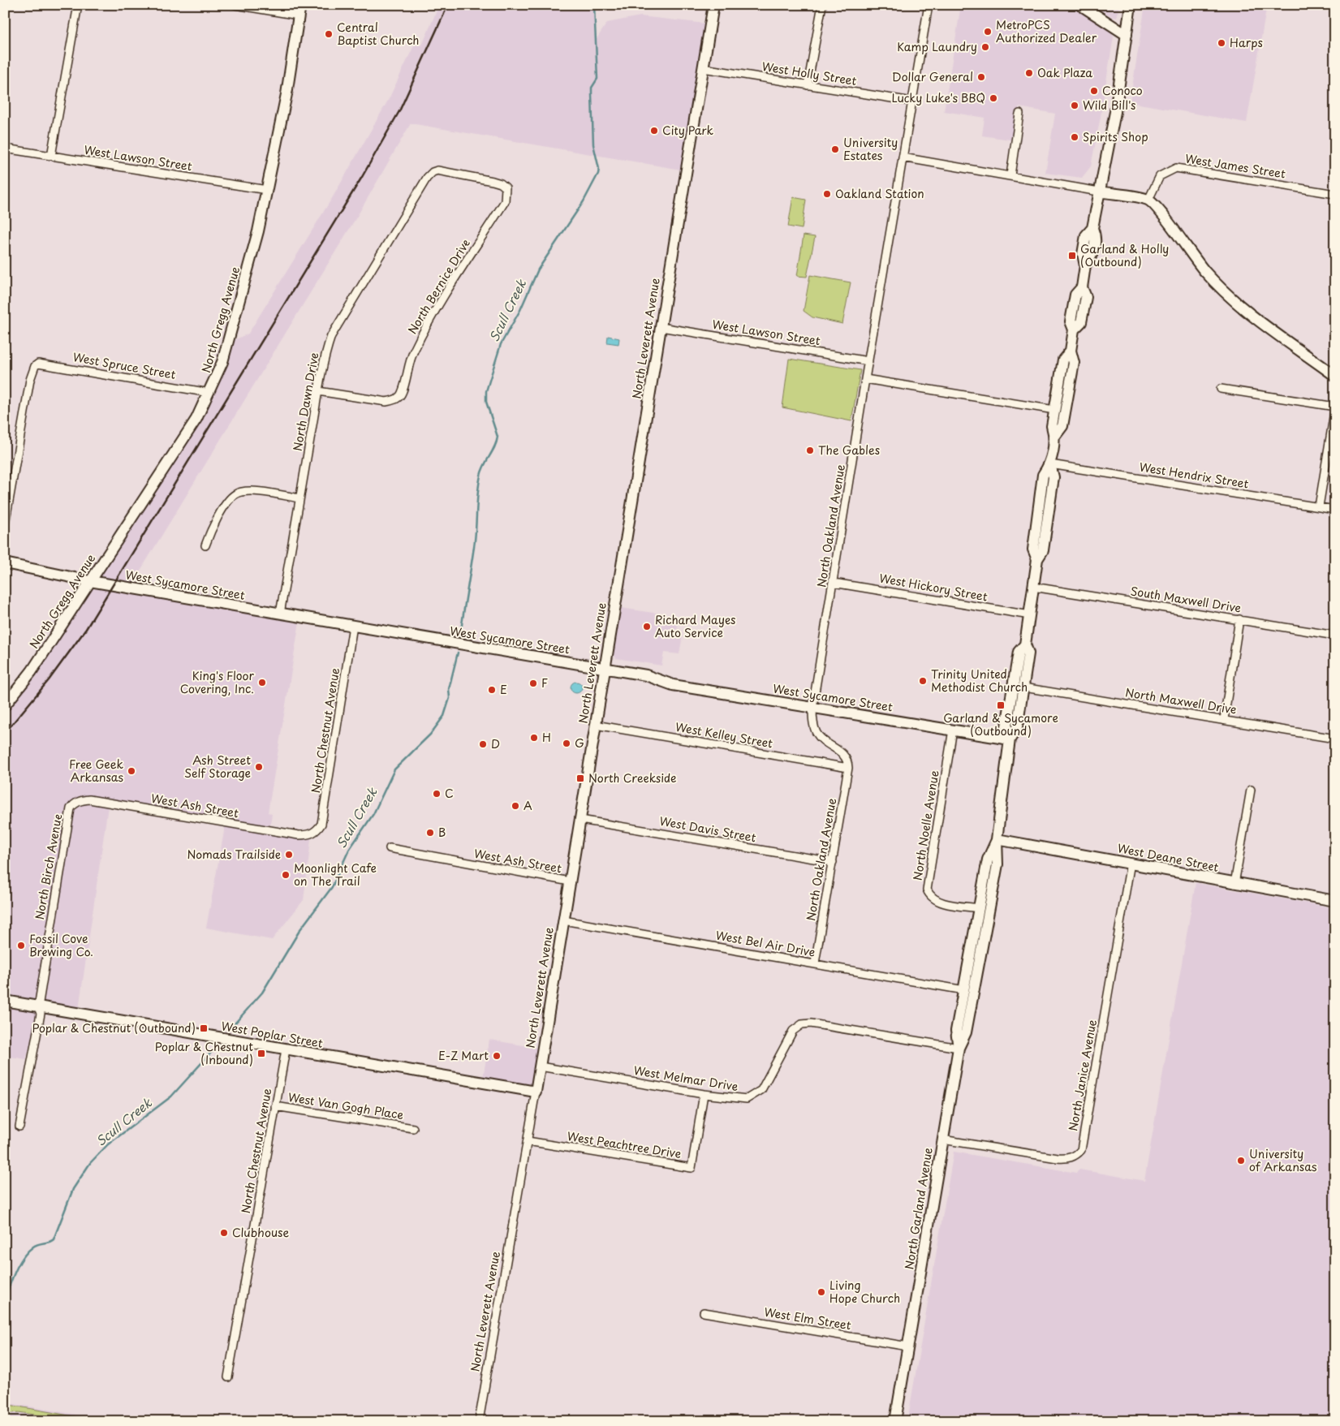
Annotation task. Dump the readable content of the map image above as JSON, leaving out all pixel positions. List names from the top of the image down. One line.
{"streets":{"street":["West Holly Street","West Lawson Street","West James Street","North Bernice Drive","North Gregg Avenue","North Leverett Avenue","West Spruce Street","North Dawn Drive","West Hendrix Street","North Oakland Avenue","West Sycamore Street","West Hickory Street","South Maxwell Drive","North Maxwell Drive","North Chestnut Avenue","West Kelley Street","West Ash Street","North Noelle Avenue","West Davis Street","West Deane Street","North Birch Avenue","West Bel Air Drive","West Poplar Street","North Janice Avenue","West Melmar Drive","West Van Gogh Place","West Peachtree Drive","North Garland Avenue","West Elm Street"]},"crossings":[["West Holly Street","North Leverett Avenue"],["West Holly Street","North Oakland Avenue"],["West Lawson Street","North Gregg Avenue"],["West Lawson Street","North Leverett Avenue"],["West Lawson Street","North Oakland Avenue"],["North Bernice Drive","North Dawn Drive"],["North Gregg Avenue","West Spruce Street"],["North Gregg Avenue","West Sycamore Street"],["North Leverett Avenue","West Sycamore Street"],["North Leverett Avenue","West Kelley Street"],["North Leverett Avenue","West Ash Street"],["North Leverett Avenue","West Davis Street"],["North Leverett Avenue","West Bel Air Drive"],["North Leverett Avenue","West Poplar Street"],["North Leverett Avenue","West Melmar Drive"],["North Leverett Avenue","West Peachtree Drive"],["North Dawn Drive","West Sycamore Street"],["West Hendrix Street","North Garland Avenue"],["North Oakland Avenue","West Sycamore Street"],["North Oakland Avenue","West Hickory Street"],["North Oakland Avenue","West Kelley Street"],["North Oakland Avenue","West Davis Street"],["North Oakland Avenue","West Bel Air Drive"],["West Sycamore Street","North Chestnut Avenue"],["West Sycamore Street","North Noelle Avenue"],["West Sycamore Street","North Garland Avenue"],["West Hickory Street","North Garland Avenue"],["South Maxwell Drive","North Garland Avenue"],["North Maxwell Drive","North Garland Avenue"],["North Chestnut Avenue","West Ash Street"],["North Chestnut Avenue","West Poplar Street"],["North Chestnut Avenue","West Van Gogh Place"],["West Ash Street","North Birch Avenue"],["North Noelle Avenue","North Garland Avenue"],["West Deane Street","North Janice Avenue"],["West Deane Street","North Garland Avenue"],["North Birch Avenue","West Poplar Street"],["West Bel Air Drive","North Garland Avenue"],["North Janice Avenue","North Garland Avenue"],["West Melmar Drive","West Peachtree Drive"],["West Melmar Drive","North Garland Avenue"],["North Garland Avenue","West Elm Street"]],"water":["Scull Creek"],"places":{"other":["MetroPCS Authorized Dealer","Central Baptist Church","Harps","Kamp Laundry","Oak Plaza","Dollar General","Conoco","Lucky Luke's BBQ","Wild Bill's","City Park","Spirits Shop","University Estates","Oakland Station","The Gables","Richard Mayes Auto Service","Trinity United Methodist Church","King's Floor Covering, Inc.","F","E","H","G","D","Ash Street Self Storage","Free Geek Arkansas","C","A","B","Nomads Trailside","Moonlight Cafe on The Trail","Fossil Cove Brewing Co.","E-Z Mart","University of Arkansas","Clubhouse","Living Hope Church"],"transit":["Garland & Holly (Outbound)","Garland & Sycamore (Outbound)","North Creekside","Poplar & Chestnut (Outbound)","Poplar & Chestnut (Inbound)"]}}
